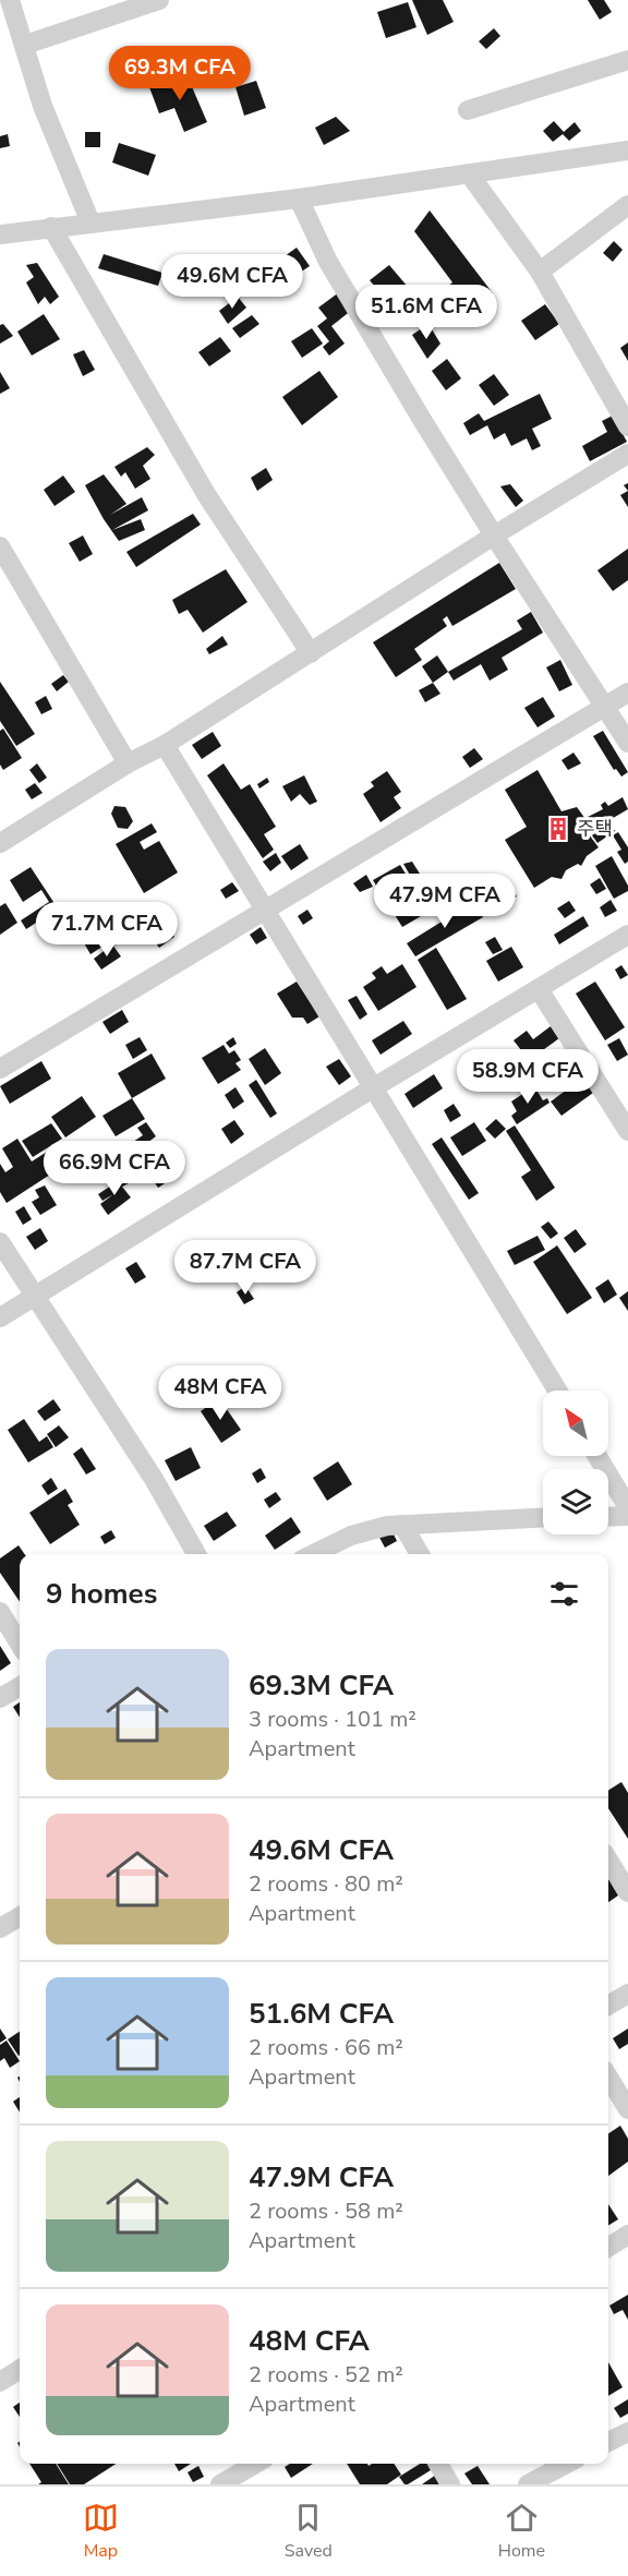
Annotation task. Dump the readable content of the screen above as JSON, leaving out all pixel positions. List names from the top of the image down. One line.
{"places":{"building":["주택"]},"north":"top left","page":{"price":["69.3M CFA","49.6M CFA","51.6M CFA","47.9M CFA","71.7M CFA","58.9M CFA","66.9M CFA","87.7M CFA","48M CFA"],"heading":"9 homes","list":[{"name":"69.3M CFA","note":"3 rooms · 101 m² · Apartment"},{"name":"49.6M CFA","note":"2 rooms · 80 m² · Apartment"},{"name":"51.6M CFA","note":"2 rooms · 66 m² · Apartment"},{"name":"47.9M CFA","note":"2 rooms · 58 m² · Apartment"},{"name":"48M CFA","note":"2 rooms · 52 m² · Apartment"}],"tabs":["Map","Saved","Home"]}}
